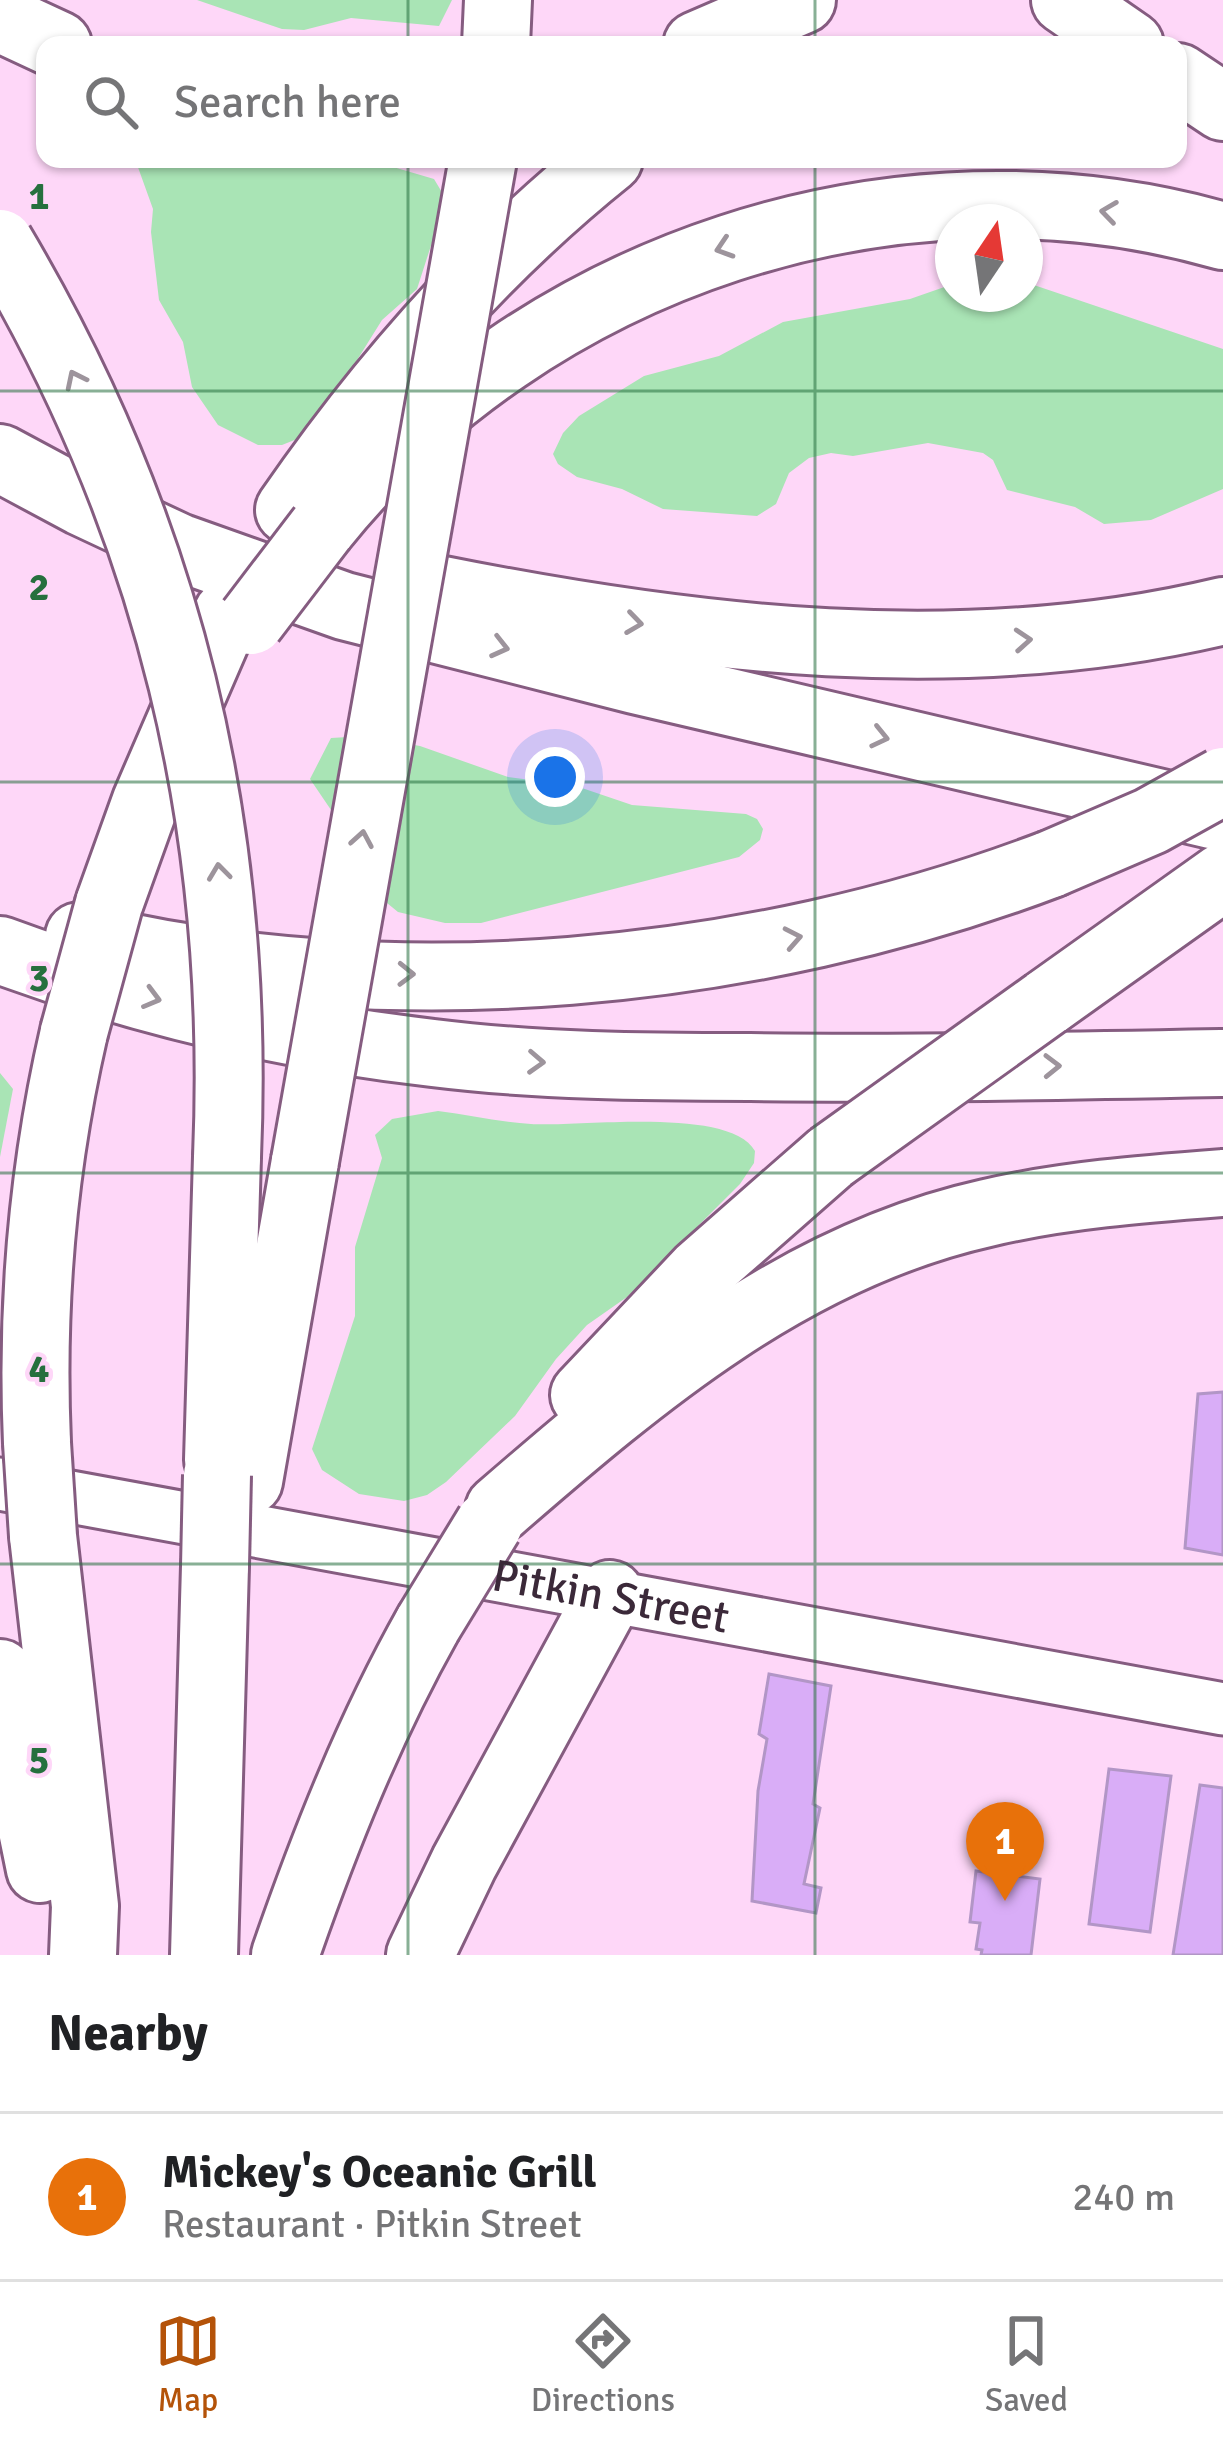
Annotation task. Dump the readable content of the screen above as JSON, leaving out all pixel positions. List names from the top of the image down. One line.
{"streets":{"main road":["Pitkin Street"]},"north":"top","page":{"search":"Search here","pins":"1","heading":"Nearby","list":[{"mark":"1","name":"Mickey's Oceanic Grill","note":"Restaurant · Pitkin Street","value":"240 m"}],"nav":["Map","Directions","Saved"]},"grid":{"rows":["1","2","3","4","5"]}}
